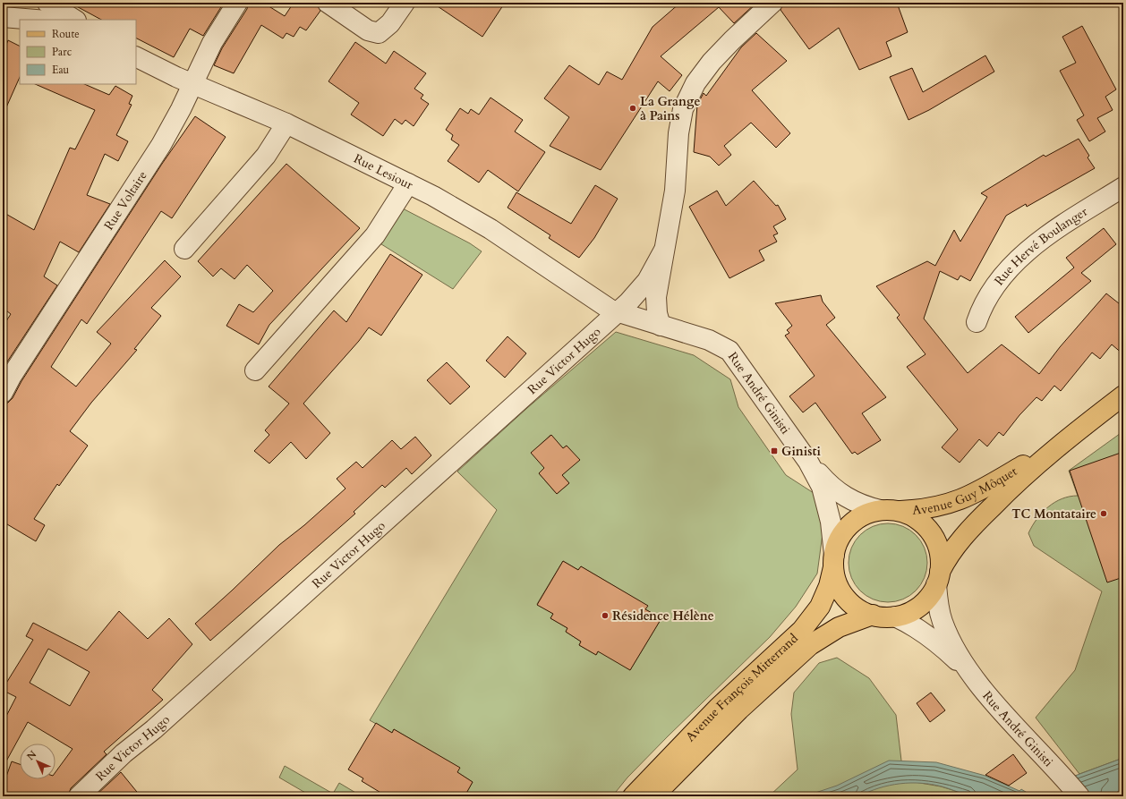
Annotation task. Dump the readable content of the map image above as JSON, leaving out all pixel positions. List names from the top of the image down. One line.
{"streets":{"main road":["Avenue Guy Môquet","Avenue François Mitterrand"],"street":["Rue Lesiour","Rue Voltaire","Rue Hervé Boulanger","Rue Victor Hugo","Rue André Ginisti"]},"crossings":[["Rue Lesiour","Rue Voltaire"],["Rue Lesiour","Rue Victor Hugo"],["Rue Lesiour","Rue André Ginisti"],["Rue Victor Hugo","Rue André Ginisti"],["Rue André Ginisti","Avenue Guy Môquet"],["Rue André Ginisti","Avenue François Mitterrand"],["Avenue Guy Môquet","Avenue François Mitterrand"]],"places":{"other":["La Grange à Pains","TC Montataire","Résidence Hélène"],"transit":["Ginisti"]},"legend":["Route","Parc","Eau"],"north":"top left"}
